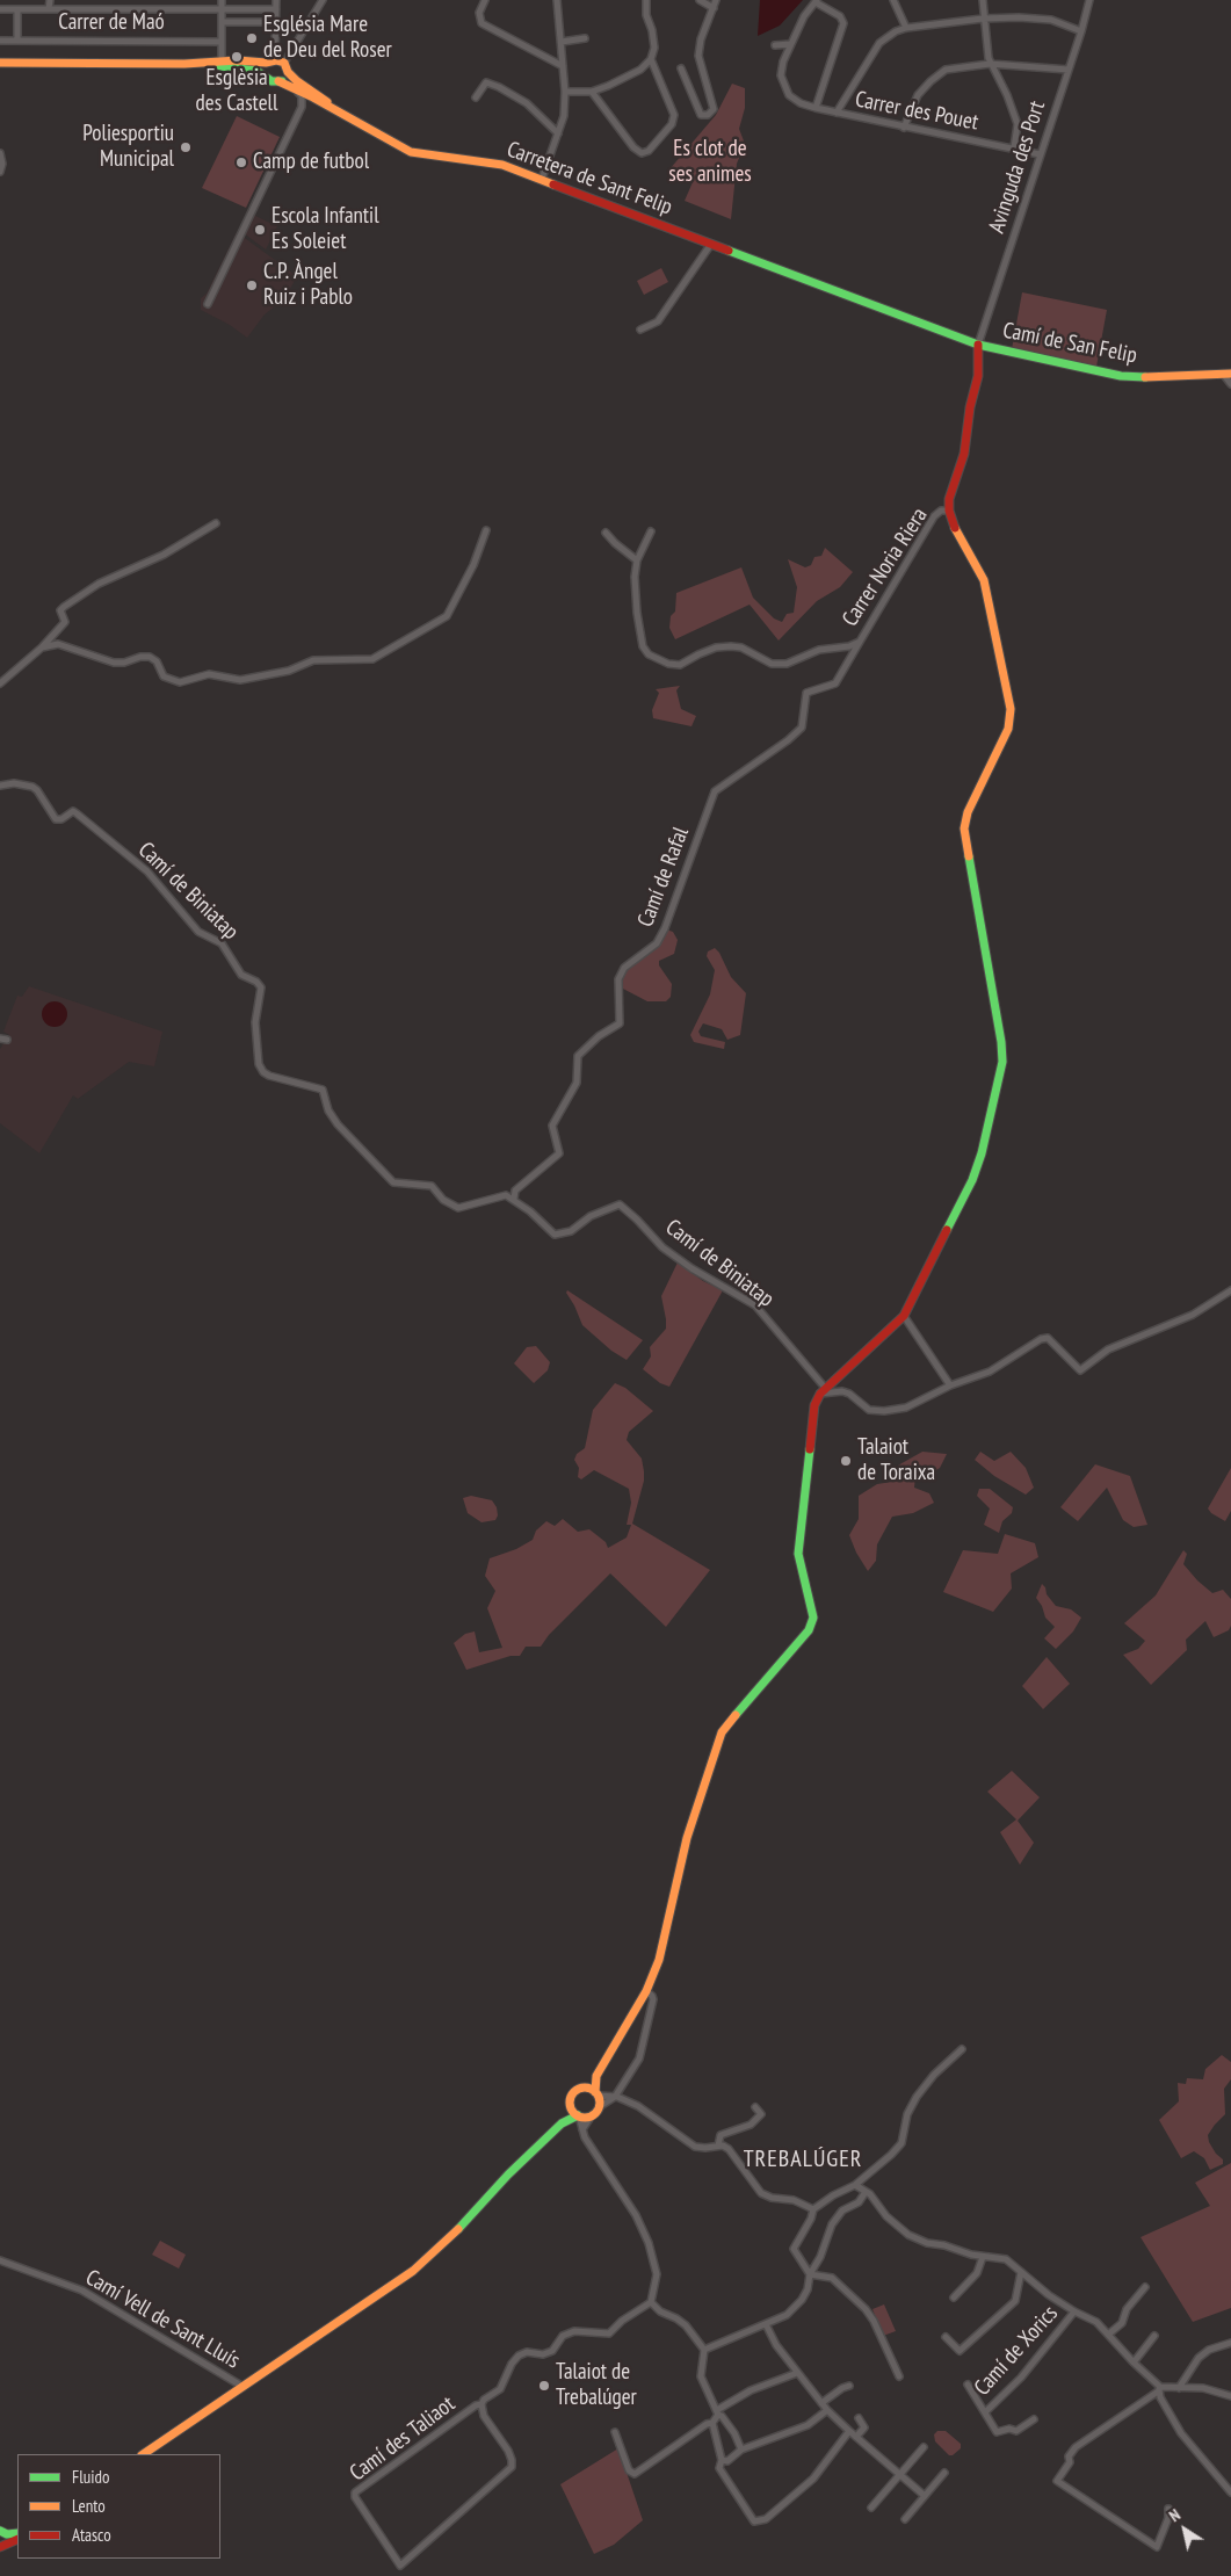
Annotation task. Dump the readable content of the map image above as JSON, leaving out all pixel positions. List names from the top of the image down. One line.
{"streets":{"main road":["Carretera de Sant Felip","Camí de San Felip"],"street":["Carrer de Maó","Carrer des Pouet","Avinguda des Port","Carrer Noria Riera","Camí de Rafal","Camí de Biniatap","Camí Vell de Sant Lluís","Camí de Xorics","Camí des Taliaot"]},"crossings":[["Carrer des Pouet","Avinguda des Port"],["Avinguda des Port","Camí de San Felip"],["Carretera de Sant Felip","Camí de San Felip"],["Carrer Noria Riera","Camí de Rafal"],["Camí de Rafal","Camí de Biniatap"]],"districts":["TREBALÚGER"],"parks":["Es clot de ses animes"],"places":["Església Mare de Deu del Roser","Esglèsia des Castell","Poliesportiu Municipal","Camp de futbol","Escola Infantil Es Soleiet","C.P. Àngel Ruiz i Pablo","Talaiot de Toraixa","Talaiot de Trebalúger"],"legend":["Fluido","Lento","Atasco"],"north":"top left"}
